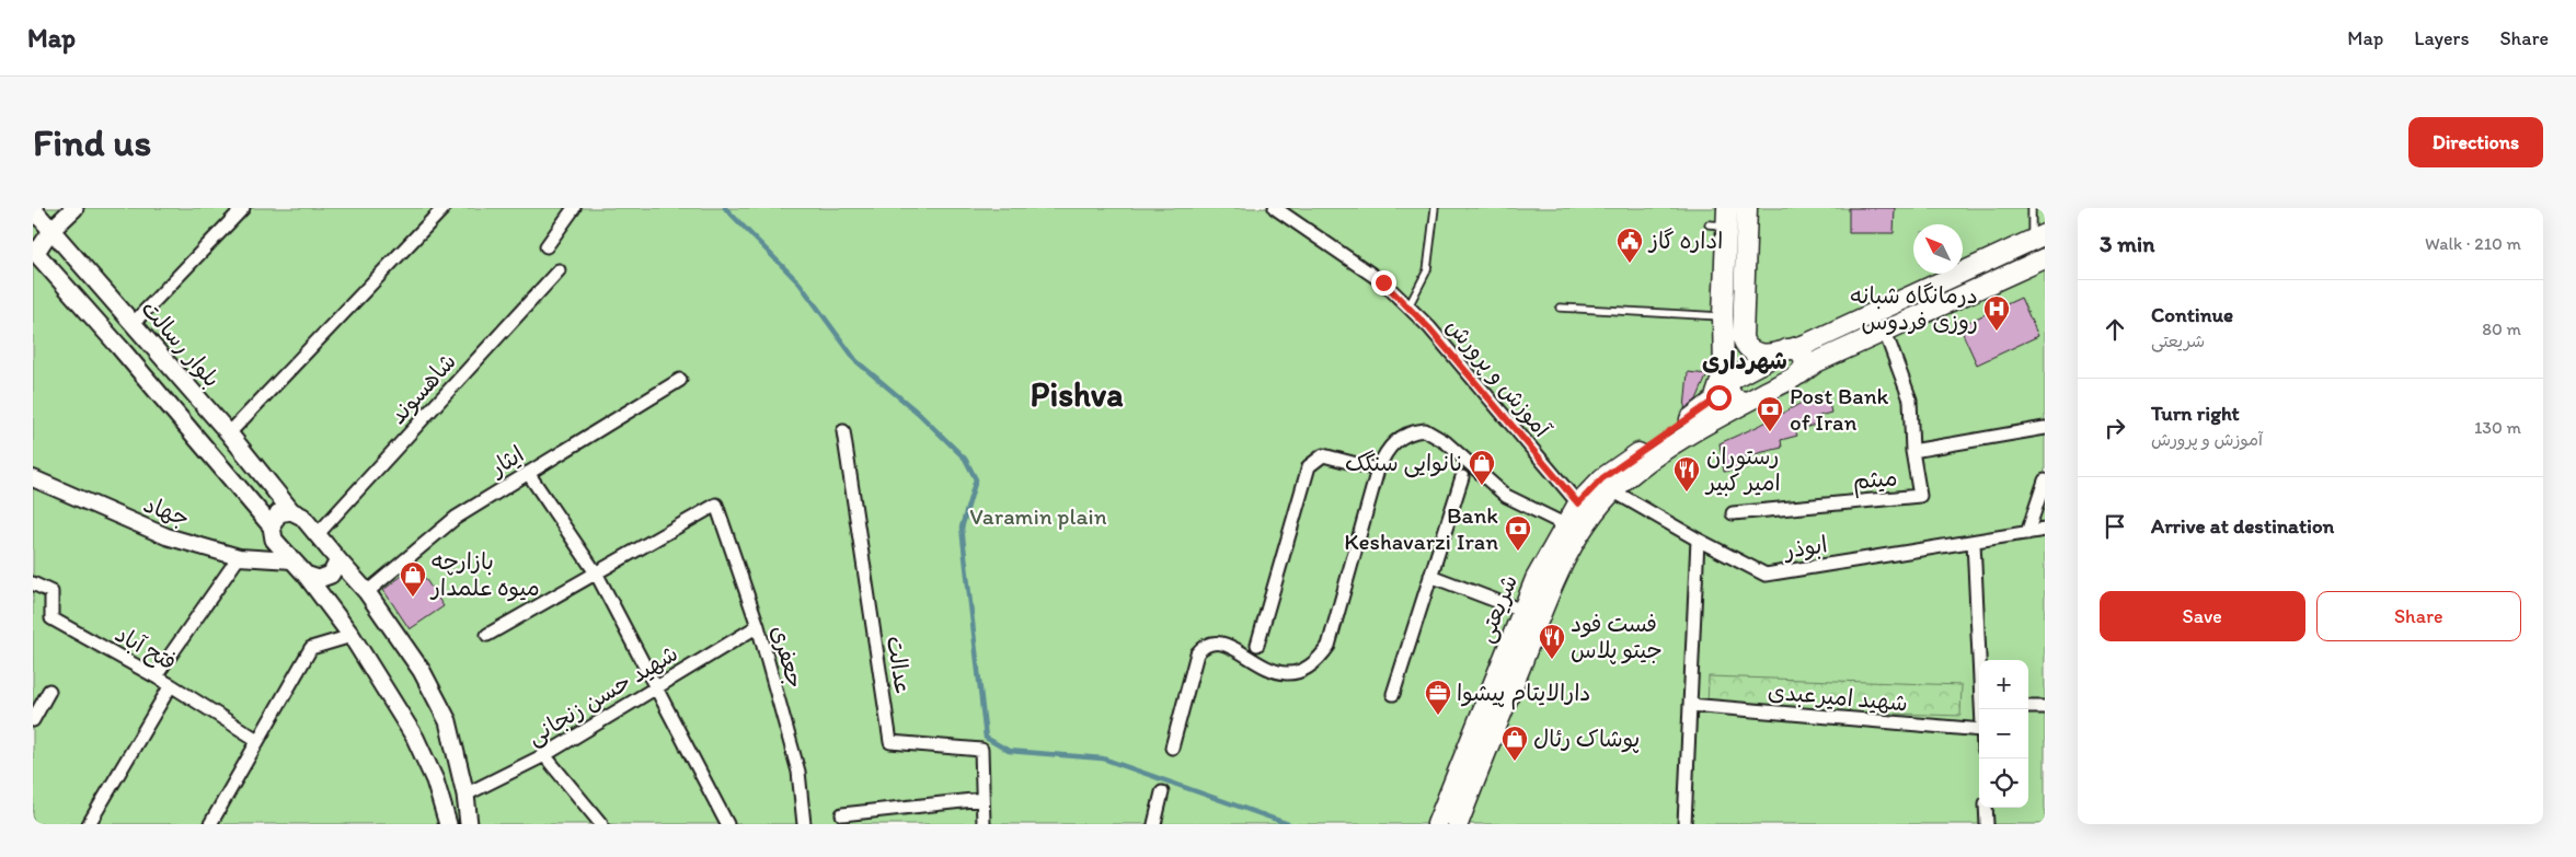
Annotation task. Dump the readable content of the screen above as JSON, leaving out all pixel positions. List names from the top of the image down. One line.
{"streets":{"main road":["بلوار رسالت","شریعتی"],"street":["آموزش و پرورش","شاهسوند","ایثار","میثم","جهاد","ابوذر","فتح آباد","جعفری","عدالت","شهید حسن زنجانی","شهید امیرعبدی"]},"crossings":[["بلوار رسالت","شاهسوند"],["بلوار رسالت","جهاد"],["آموزش و پرورش","شریعتی"],["ابوذر","شریعتی"],["جعفری","شهید حسن زنجانی"]],"districts":["شهرداری","Pishva"],"parks":["Varamin plain"],"places":{"public building":["اداره گاز"],"hospital":["درمانگاه شبانه روزی فردوس"],"bank":["Post Bank of Iran","Bank Keshavarzi Iran"],"shop":["نانوایی سنگک","بازارچه میوه علمدار","پوشاک رئال"],"restaurant":["رستوران امیر کبیر","فست فود جیتو پلاس"],"office":["دارالایتام پیشوا"]},"north":"top left","page":{"header":"Map","nav":["Map","Layers","Share"],"buttons":["Directions",["Save","Share"]],"title":"Find us","heading":["3 min","Walk · 210 m"],"list":[["Continue","شریعتی","80 m"],["Turn right","آموزش و پرورش","130 m"],"Arrive at destination"],"map_buttons":["+","−"]}}
